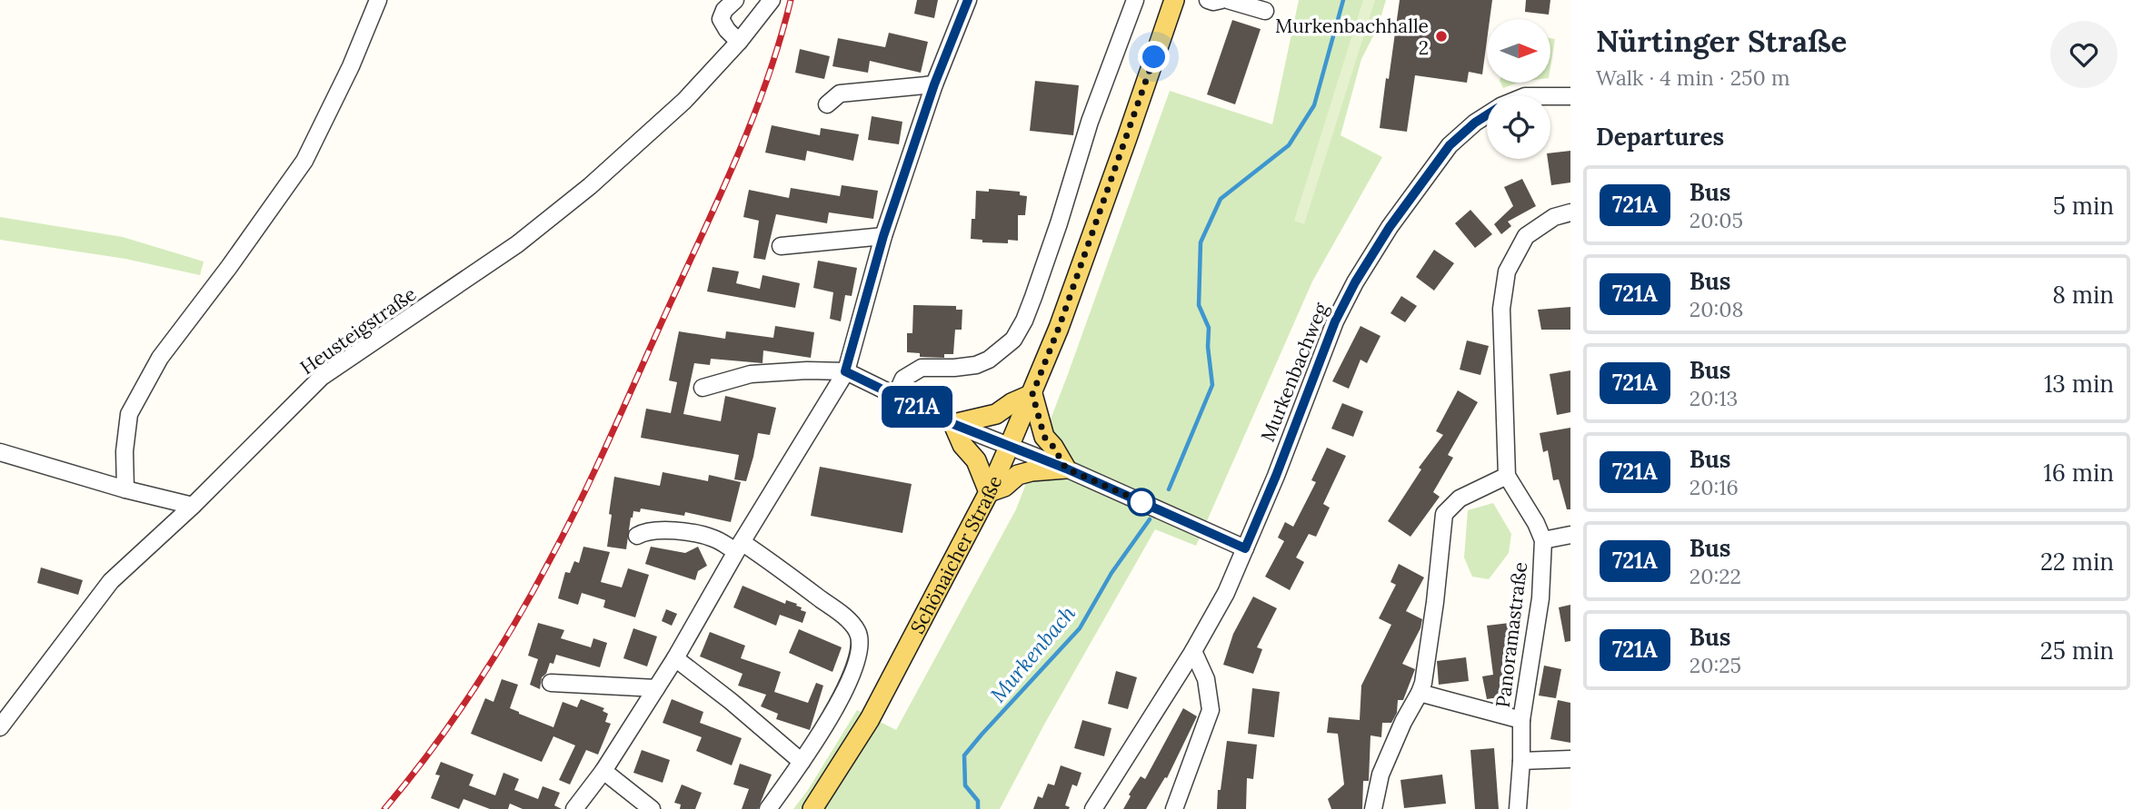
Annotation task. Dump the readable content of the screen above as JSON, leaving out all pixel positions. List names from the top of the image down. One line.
{"streets":{"main road":["Schönaicher Straße"],"street":["Heusteigstraße","Murkenbachweg","Panoramastraße"]},"water":["Murkenbach"],"places":["Murkenbachhalle 2"],"lines":["bus line 721A"],"north":"right","page":{"on_map":"721A","heading":[["Nürtinger Straße","Walk · 4 min · 250 m"],"Departures"],"list":[{"mark":"721A","name":"Bus","note":"20:05","value":"5 min"},{"mark":"721A","name":"Bus","note":"20:08","value":"8 min"},{"mark":"721A","name":"Bus","note":"20:13","value":"13 min"},{"mark":"721A","name":"Bus","note":"20:16","value":"16 min"},{"mark":"721A","name":"Bus","note":"20:22","value":"22 min"},{"mark":"721A","name":"Bus","note":"20:25","value":"25 min"}]}}
